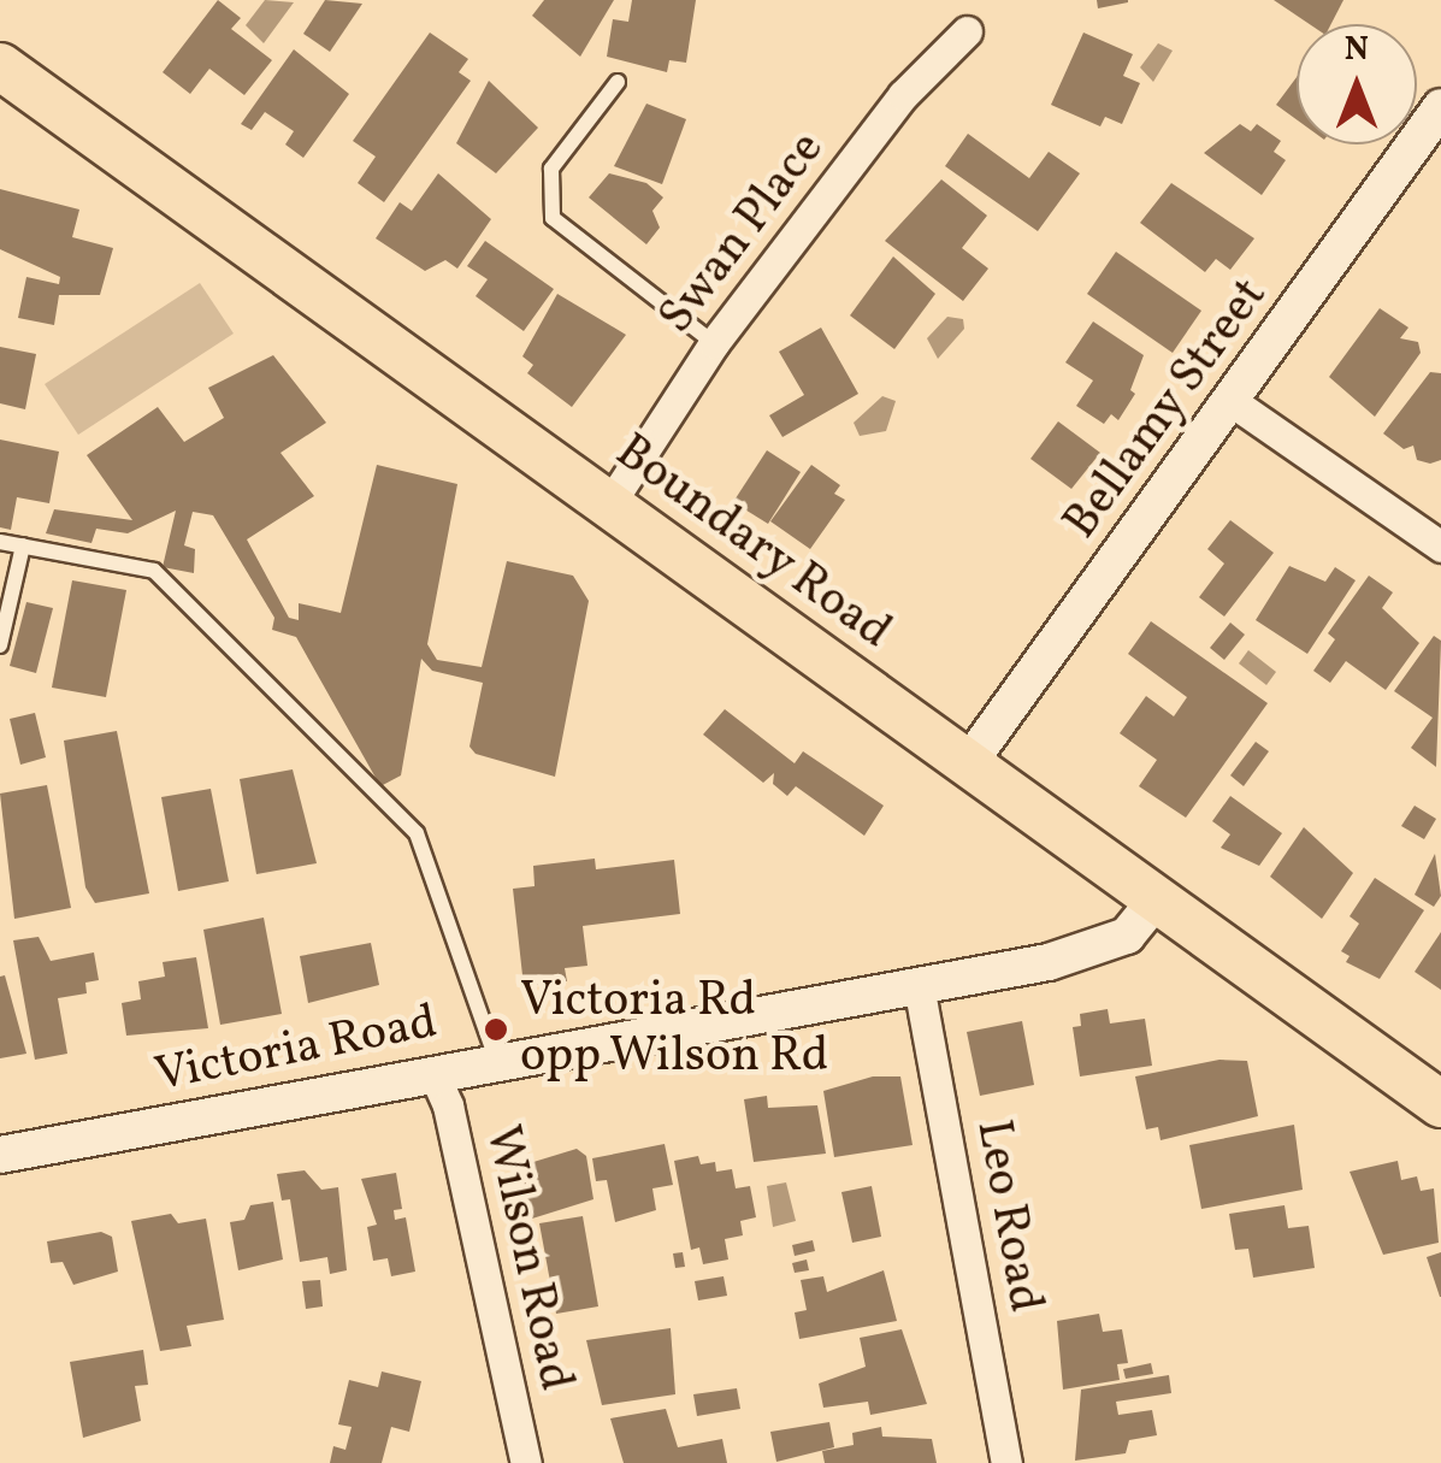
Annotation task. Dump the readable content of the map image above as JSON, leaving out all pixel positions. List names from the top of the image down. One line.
{"streets":{"main road":["Boundary Road"],"street":["Swan Place","Bellamy Street","Victoria Road","Leo Road","Wilson Road"]},"crossings":[["Swan Place","Boundary Road"],["Bellamy Street","Boundary Road"],["Boundary Road","Victoria Road"],["Victoria Road","Leo Road"],["Victoria Road","Wilson Road"]],"places":["Victoria Rd opp Wilson Rd"],"north":"top"}
